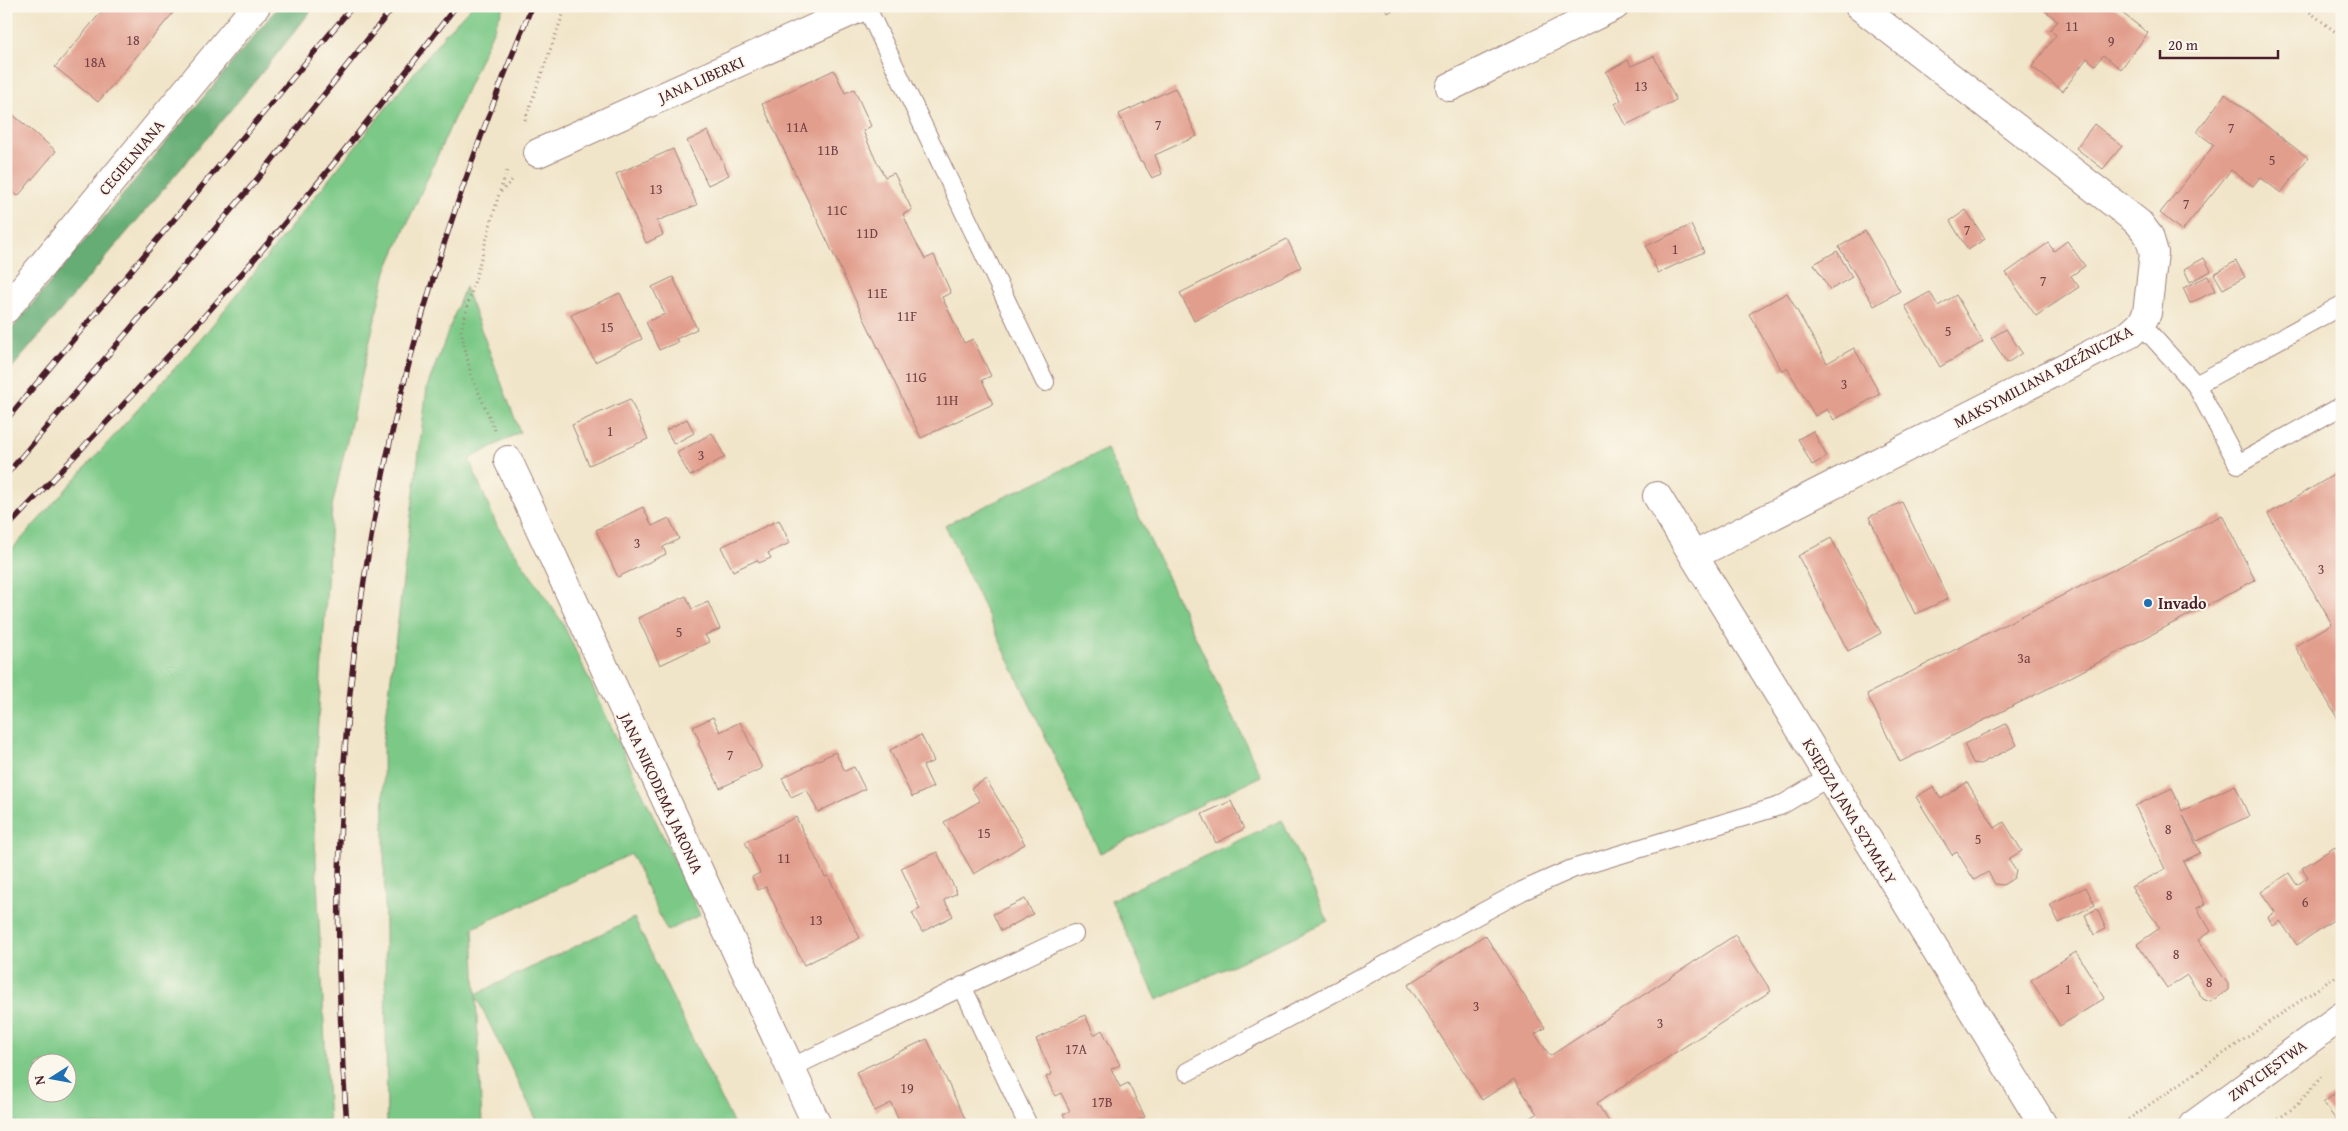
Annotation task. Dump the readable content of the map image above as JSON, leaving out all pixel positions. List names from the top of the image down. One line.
{"streets":{"street":["JANA LIBERKI","CEGIELNIANA","MAKSYMILIANA RZEŹNICZKA","JANA NIKODEMA JARONIA","KSIĘDZA JANA SZYMAŁY","ZWYCIĘSTWA"]},"crossings":[["MAKSYMILIANA RZEŹNICZKA","KSIĘDZA JANA SZYMAŁY"]],"places":["Invado"],"house_numbers":["11","18","9","18A","13","7","11A","7","11B","5","13","7","11C","7","11D","1","7","11E","11F","15","5","11G","3","11H","1","3","3","3","5","3a","7","8","15","5","11","8","6","13","8","8","1","3","3","17A","19","17B"],"scale_bar":"20 m","north":"left"}
